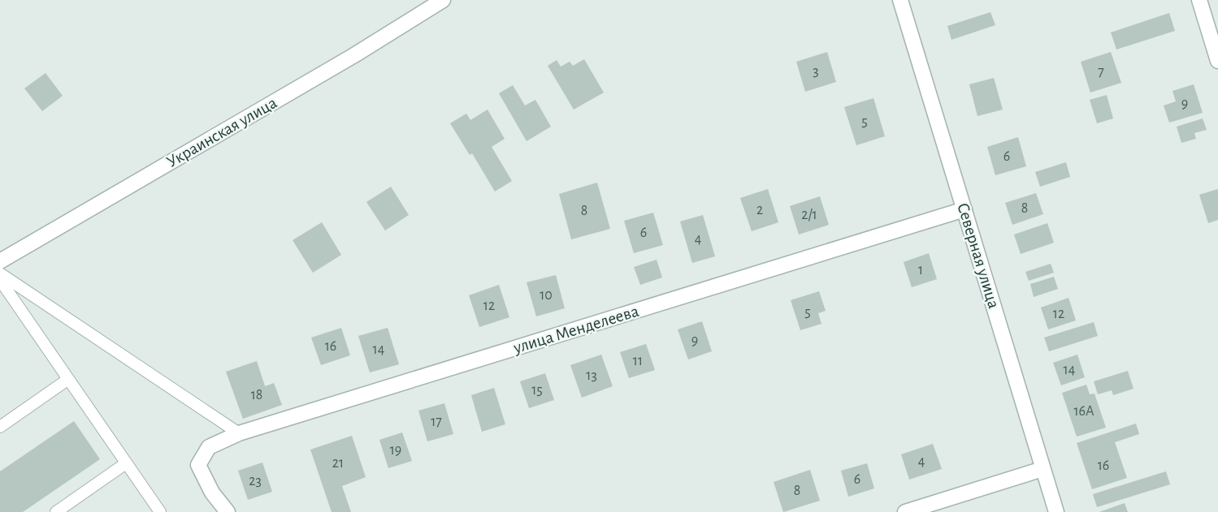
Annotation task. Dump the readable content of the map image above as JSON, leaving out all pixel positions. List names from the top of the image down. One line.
{"streets":{"street":["Украинская улица","Северная улица","улица Менделеева"]},"crossings":[["Северная улица","улица Менделеева"]],"house_numbers":["3","7","9","5","6","8","2","8","2/1","6","4","1","10","12","5","12","9","16","14","11","14","13","15","18","16А","17","19","4","21","16","6","23","8"]}
